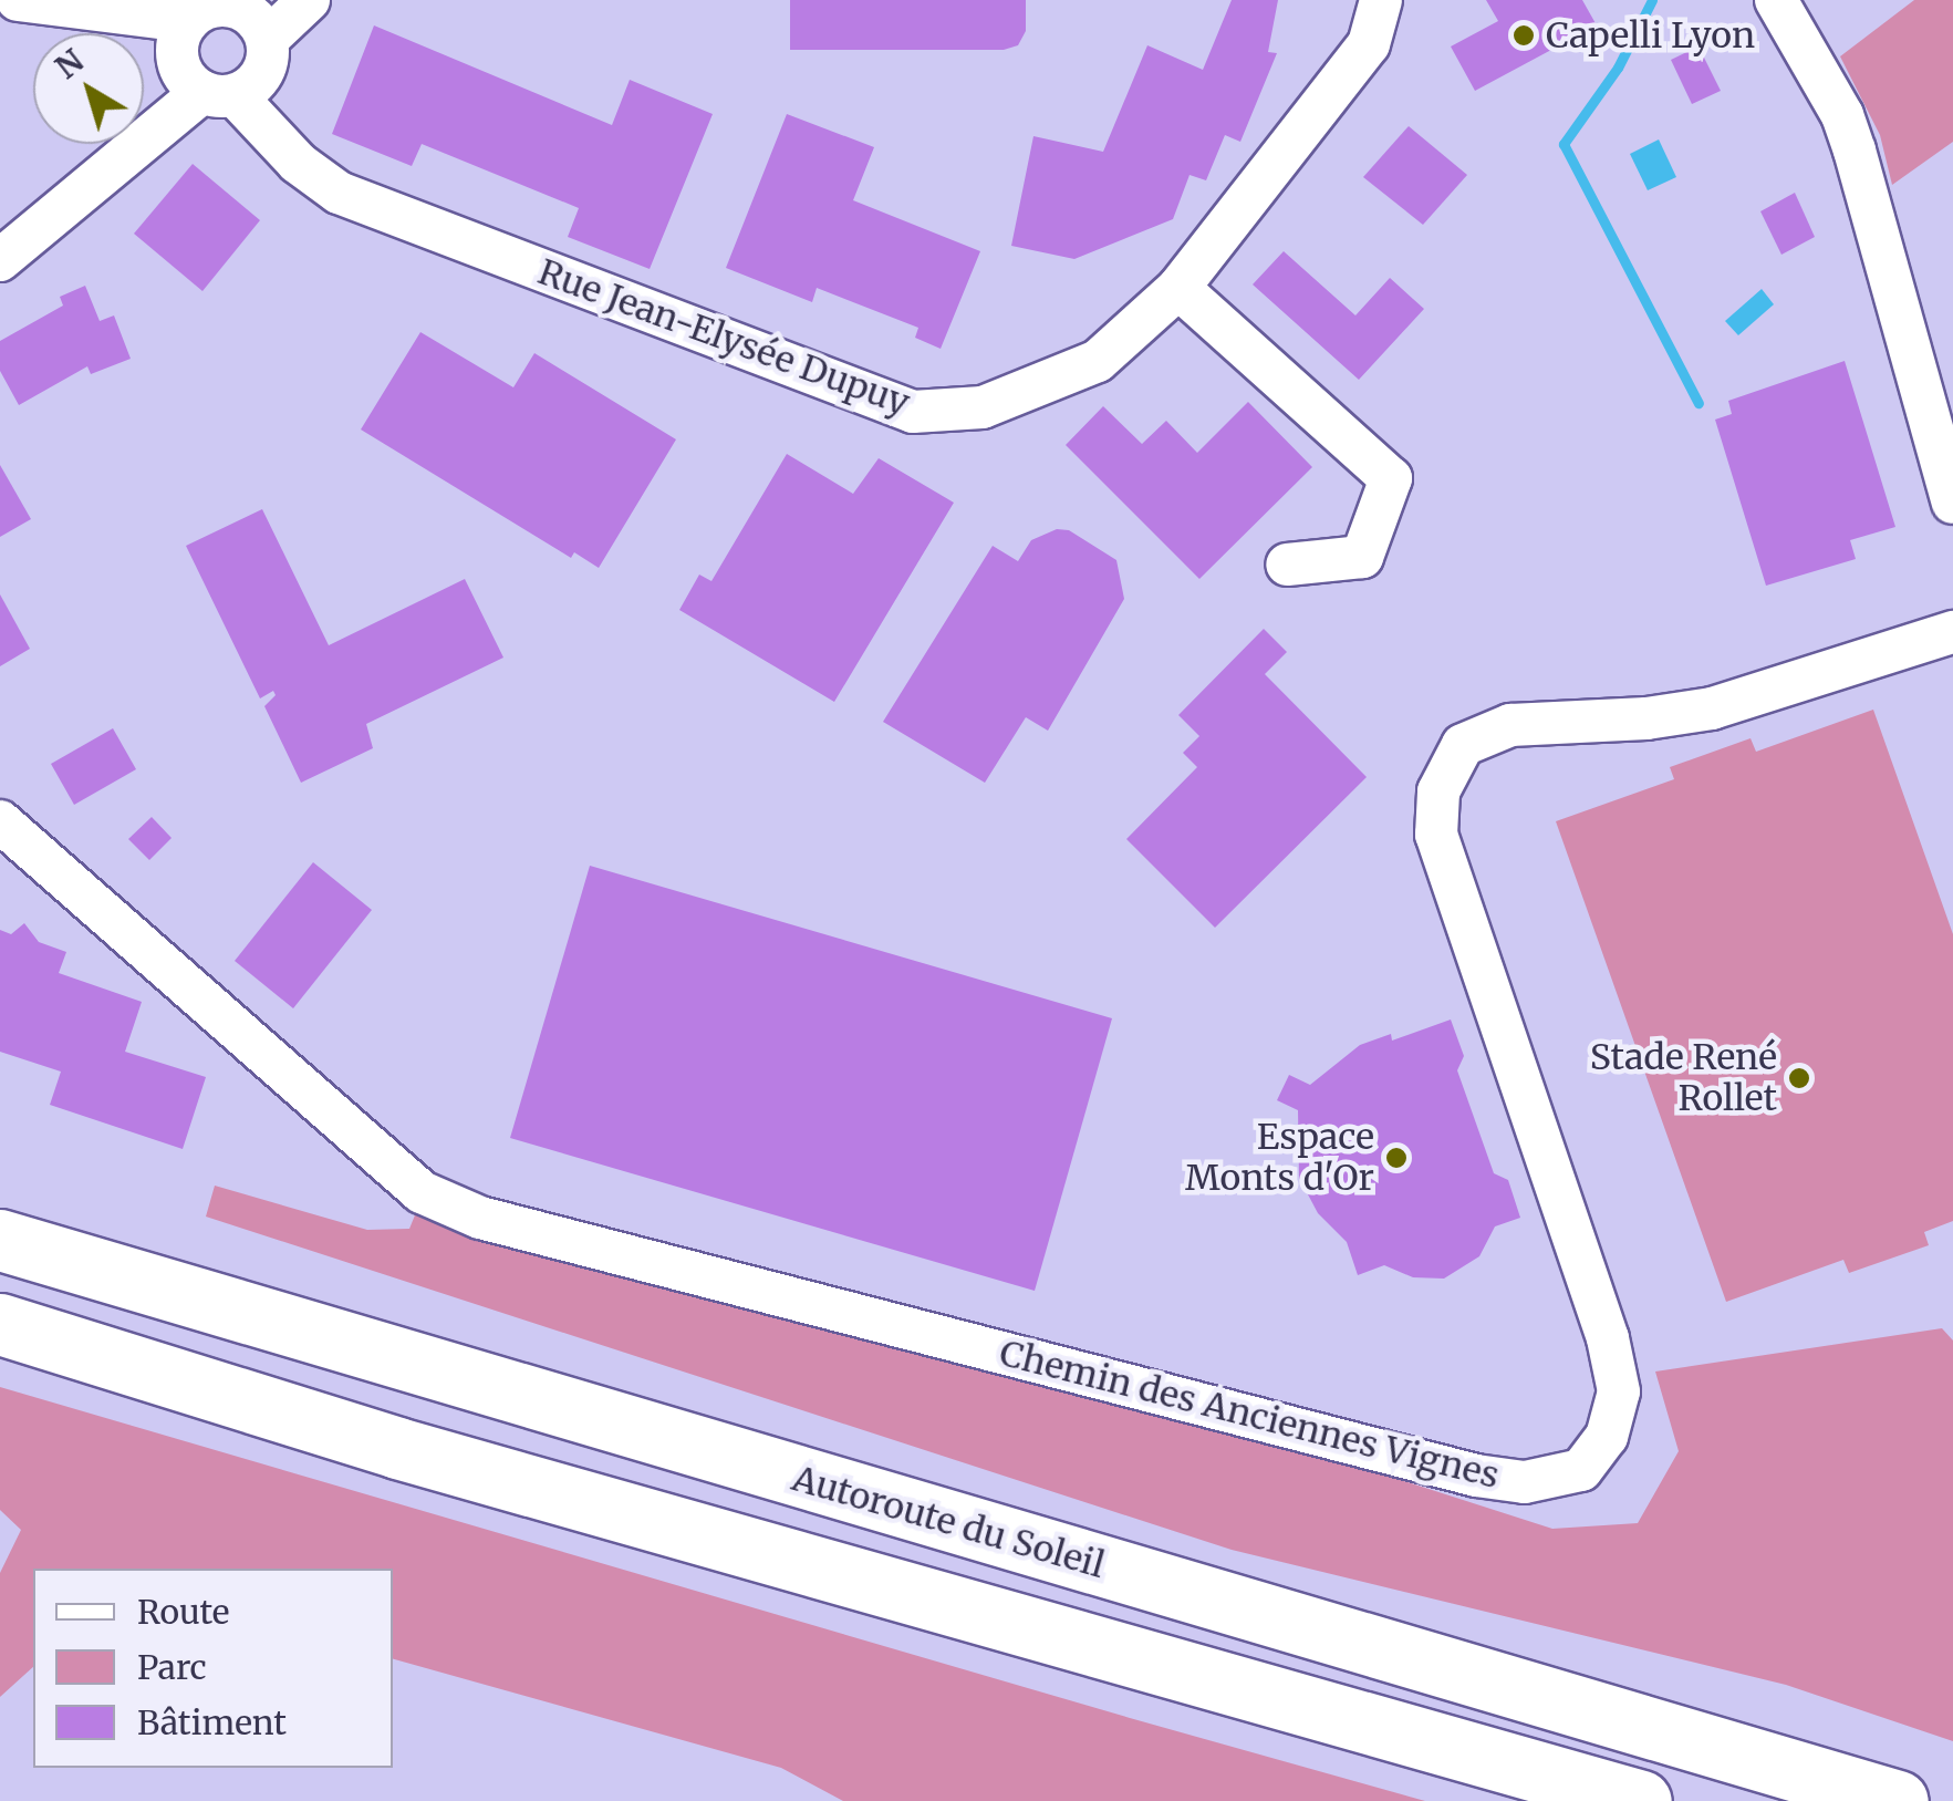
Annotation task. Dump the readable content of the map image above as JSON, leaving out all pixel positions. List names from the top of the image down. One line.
{"streets":{"highway":["Autoroute du Soleil"],"street":["Rue Jean-Elysée Dupuy","Chemin des Anciennes Vignes"]},"places":["Capelli Lyon","Stade René Rollet","Espace Monts d'Or"],"legend":["Route","Parc","Bâtiment"],"north":"top left"}
